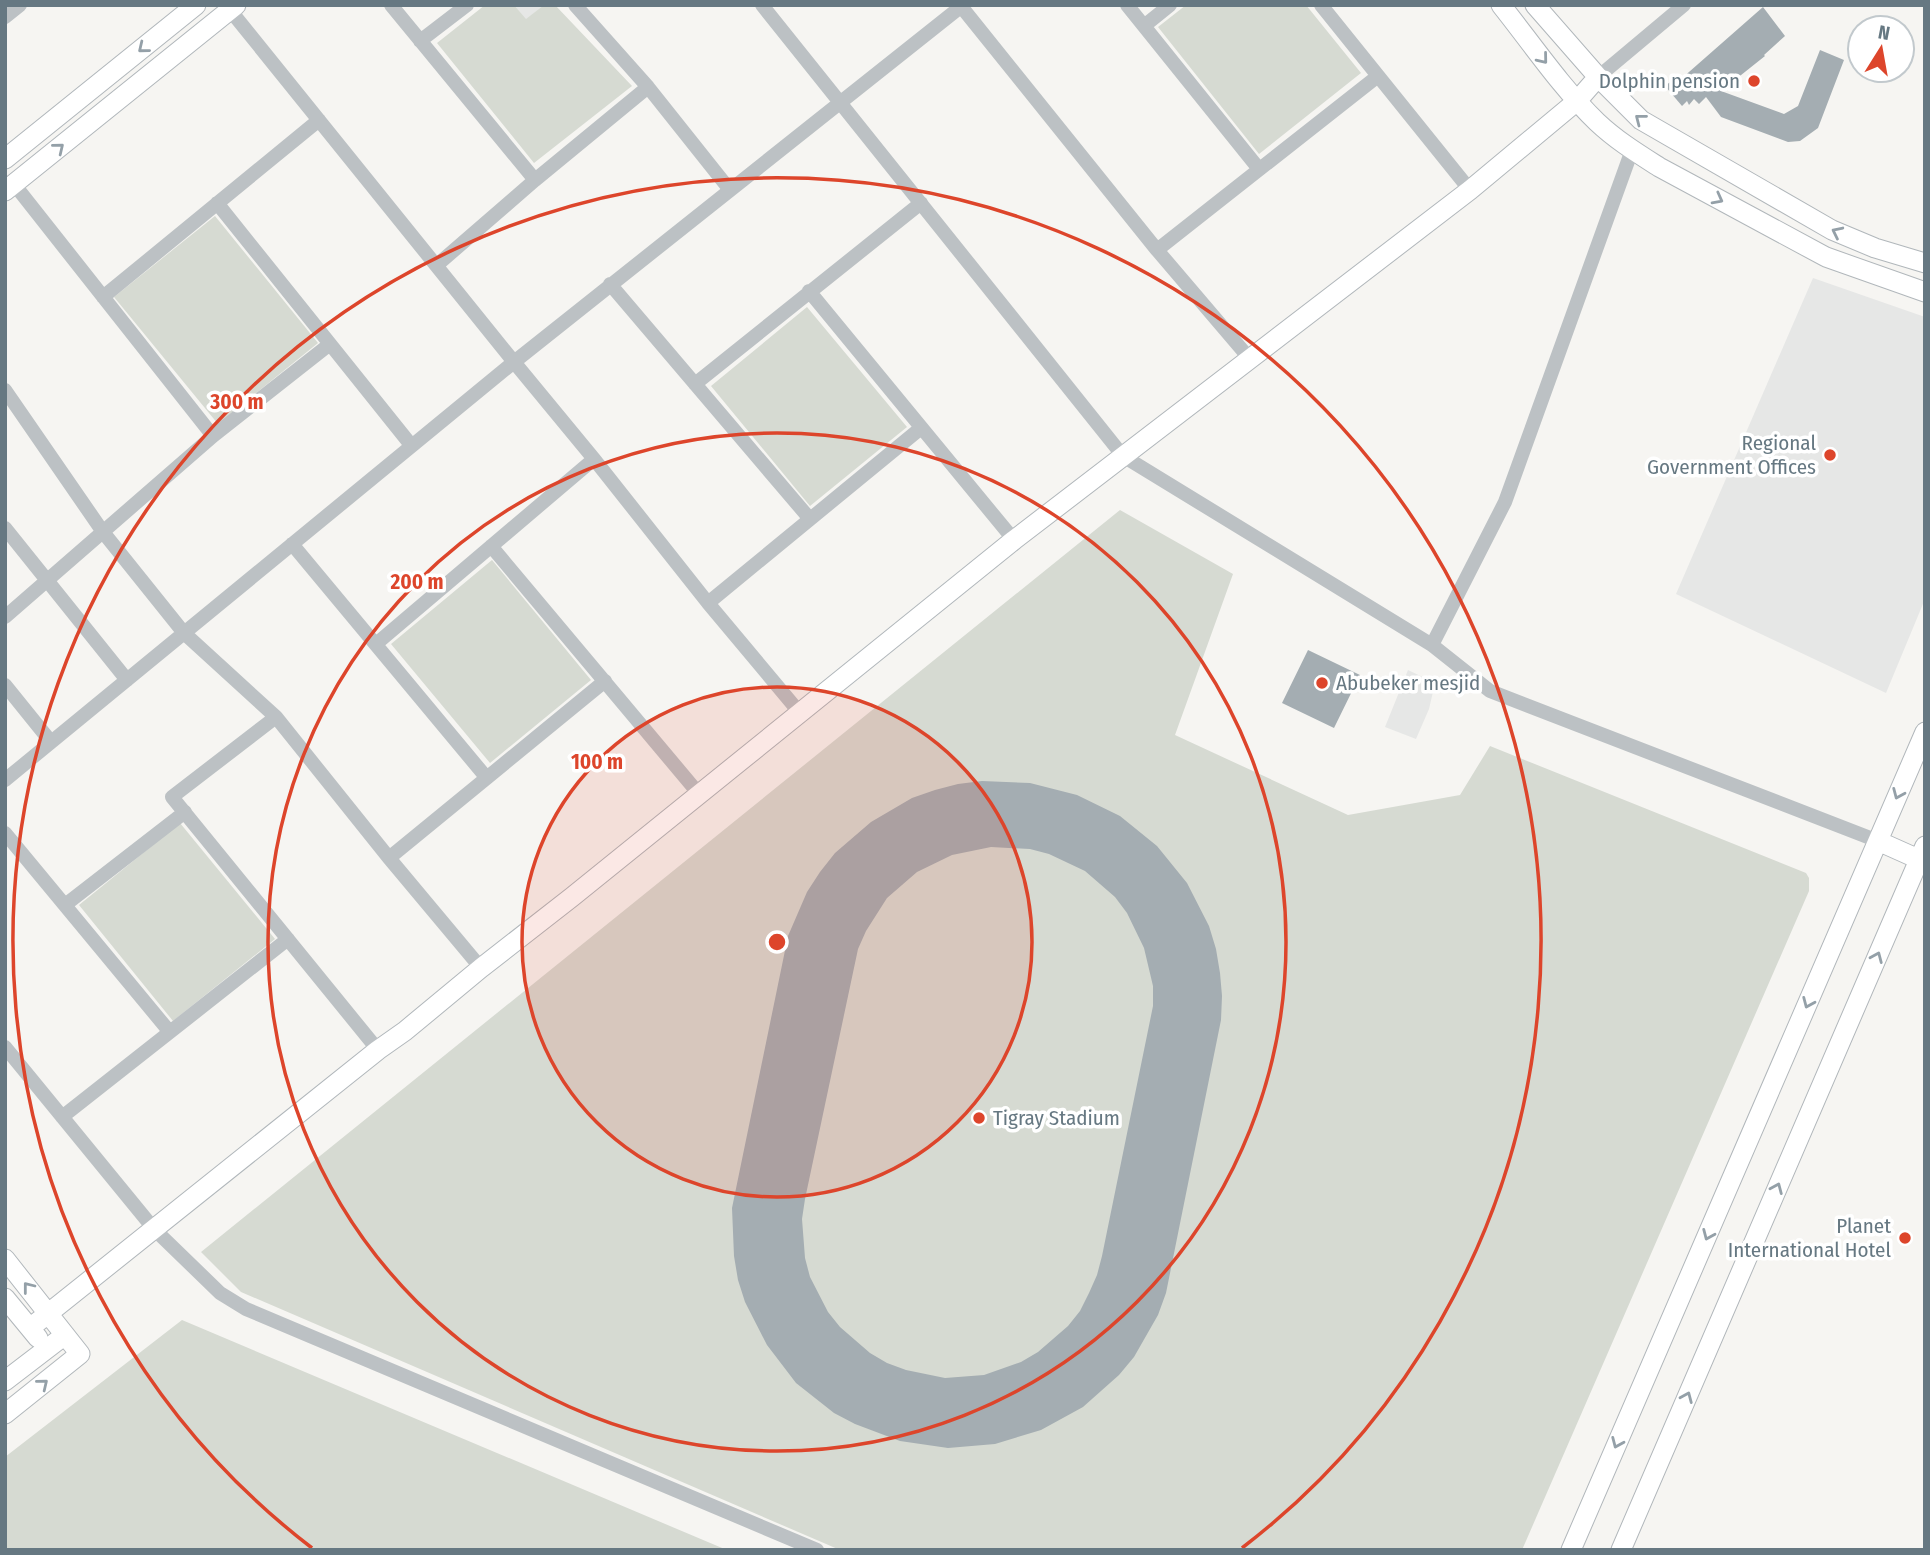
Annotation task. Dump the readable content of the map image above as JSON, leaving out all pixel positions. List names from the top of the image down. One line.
{"places":["Dolphin pension","Regional Government Offices","Abubeker mesjid","Tigray Stadium","Planet International Hotel"],"north":"top","rings":["300 m","200 m","100 m"]}
